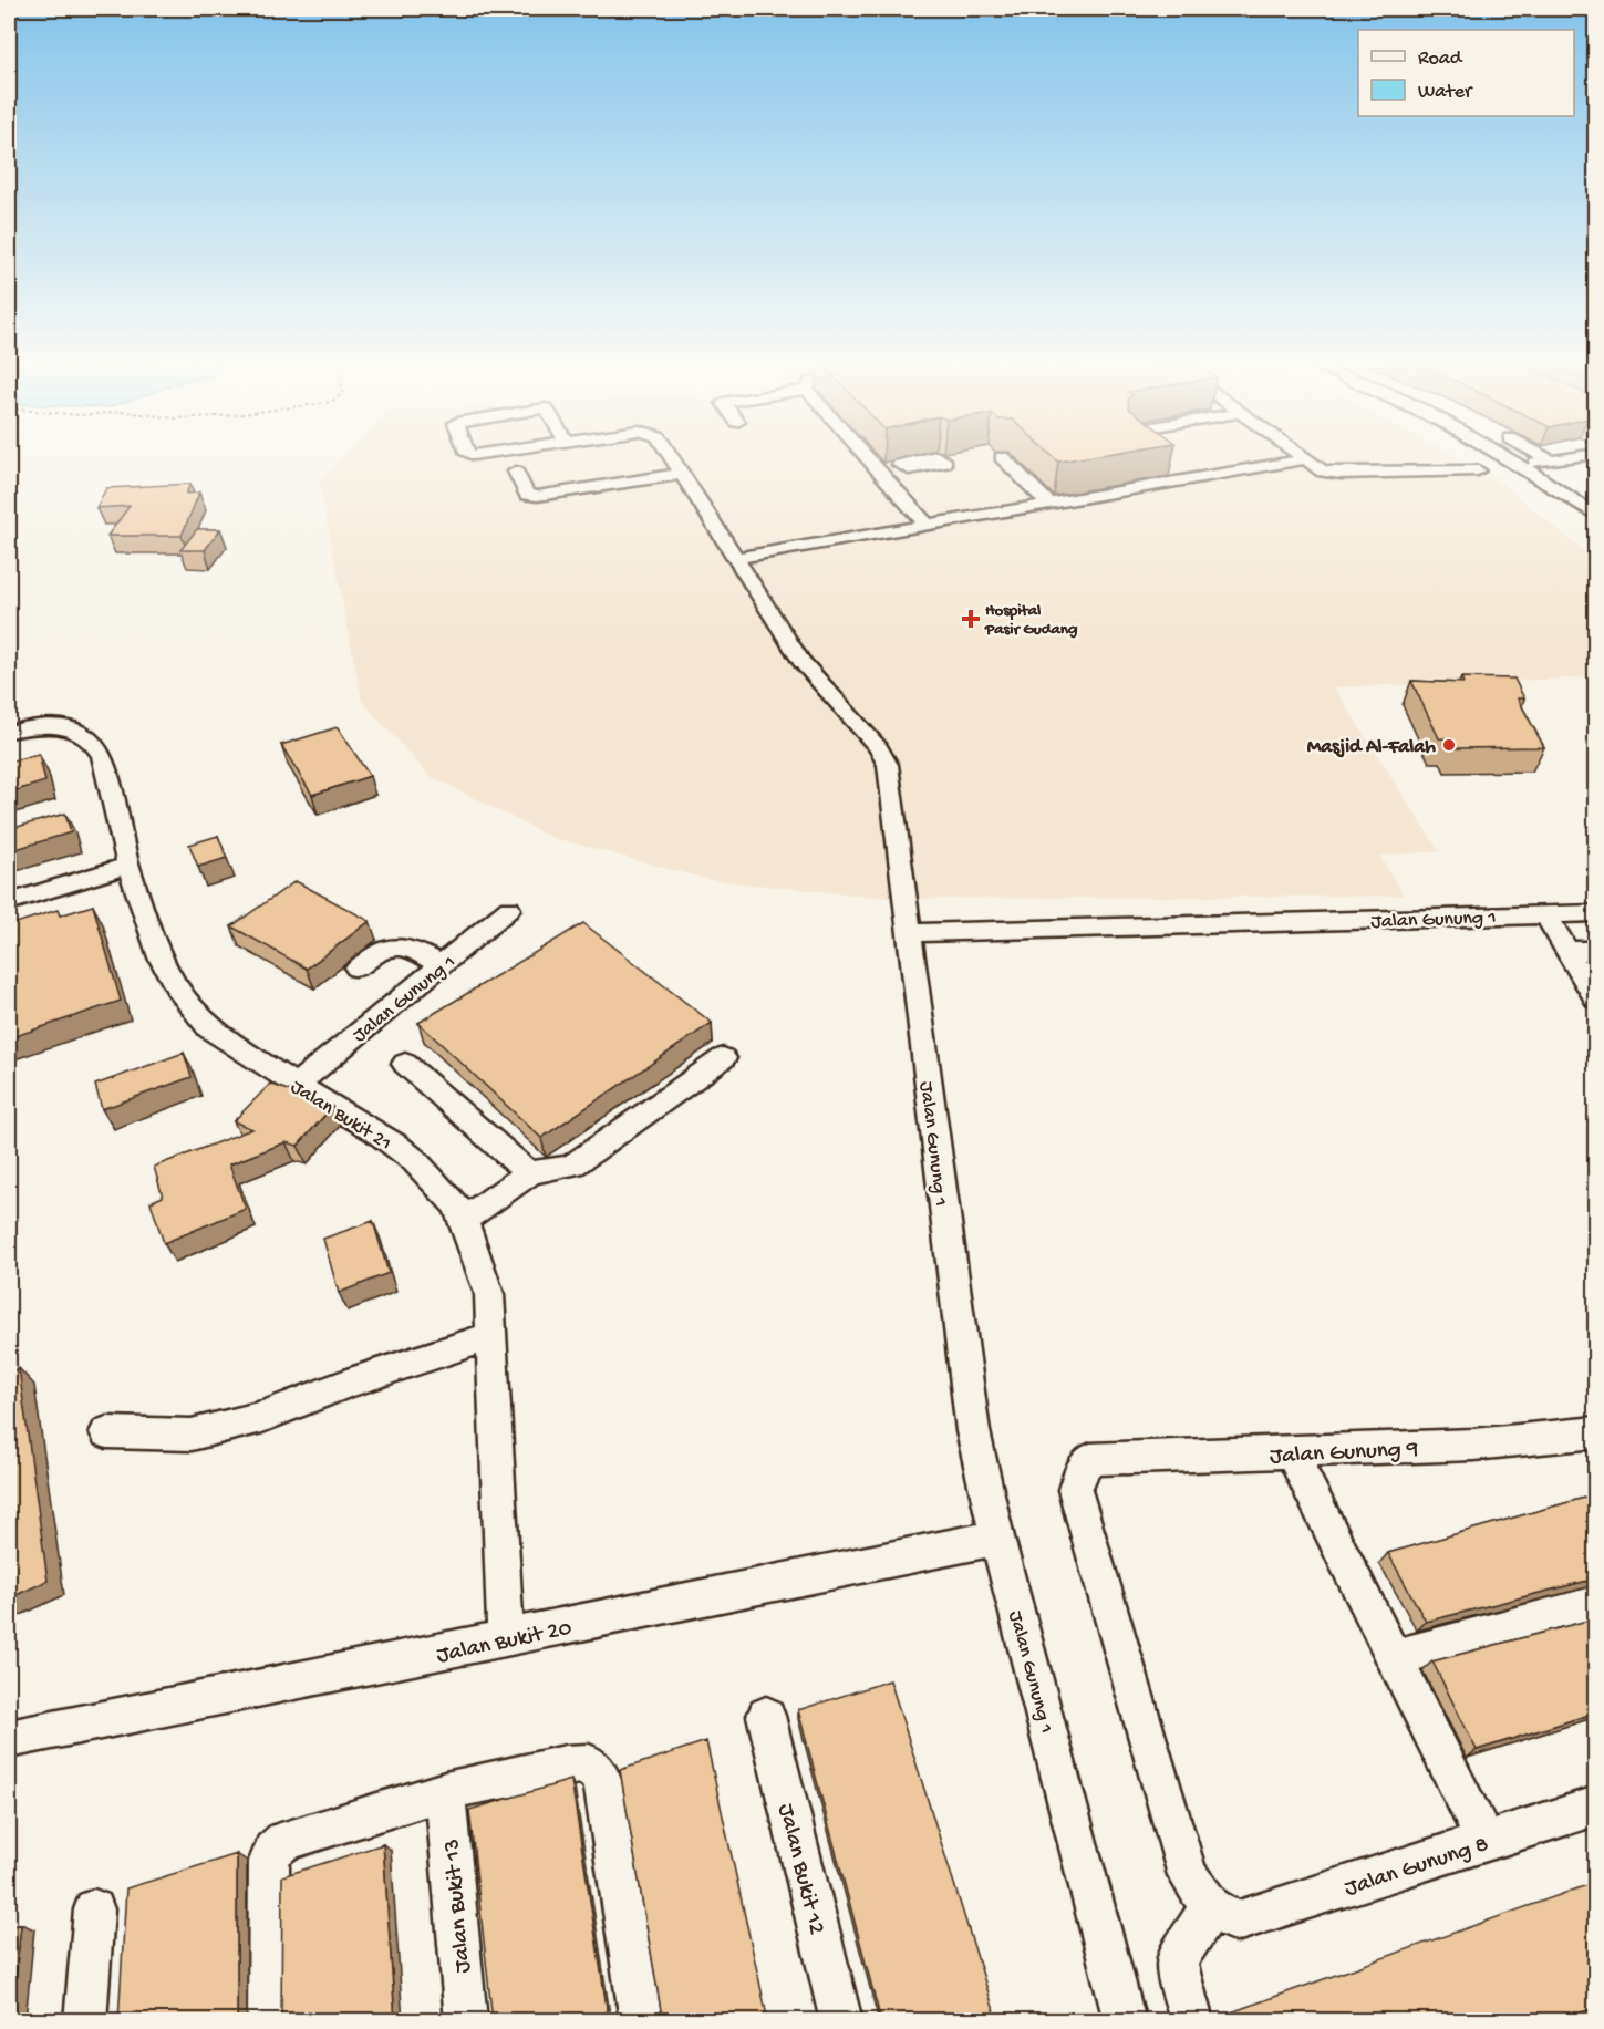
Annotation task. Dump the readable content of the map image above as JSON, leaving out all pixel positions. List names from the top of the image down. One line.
{"streets":{"street":["Jalan Gunung 1","Jalan Bukit 21","Jalan Gunung 9","Jalan Bukit 20","Jalan Gunung 8","Jalan Bukit 12","Jalan Bukit 13"]},"crossings":[["Jalan Gunung 1","Jalan Bukit 21"],["Jalan Gunung 1","Jalan Bukit 20"],["Jalan Bukit 21","Jalan Bukit 20"],["Jalan Gunung 9","Jalan Gunung 8"]],"places":{"health":["Hospital Pasir Gudang"],"other":["Masjid Al-Falah"]},"legend":["Road","Water"]}
